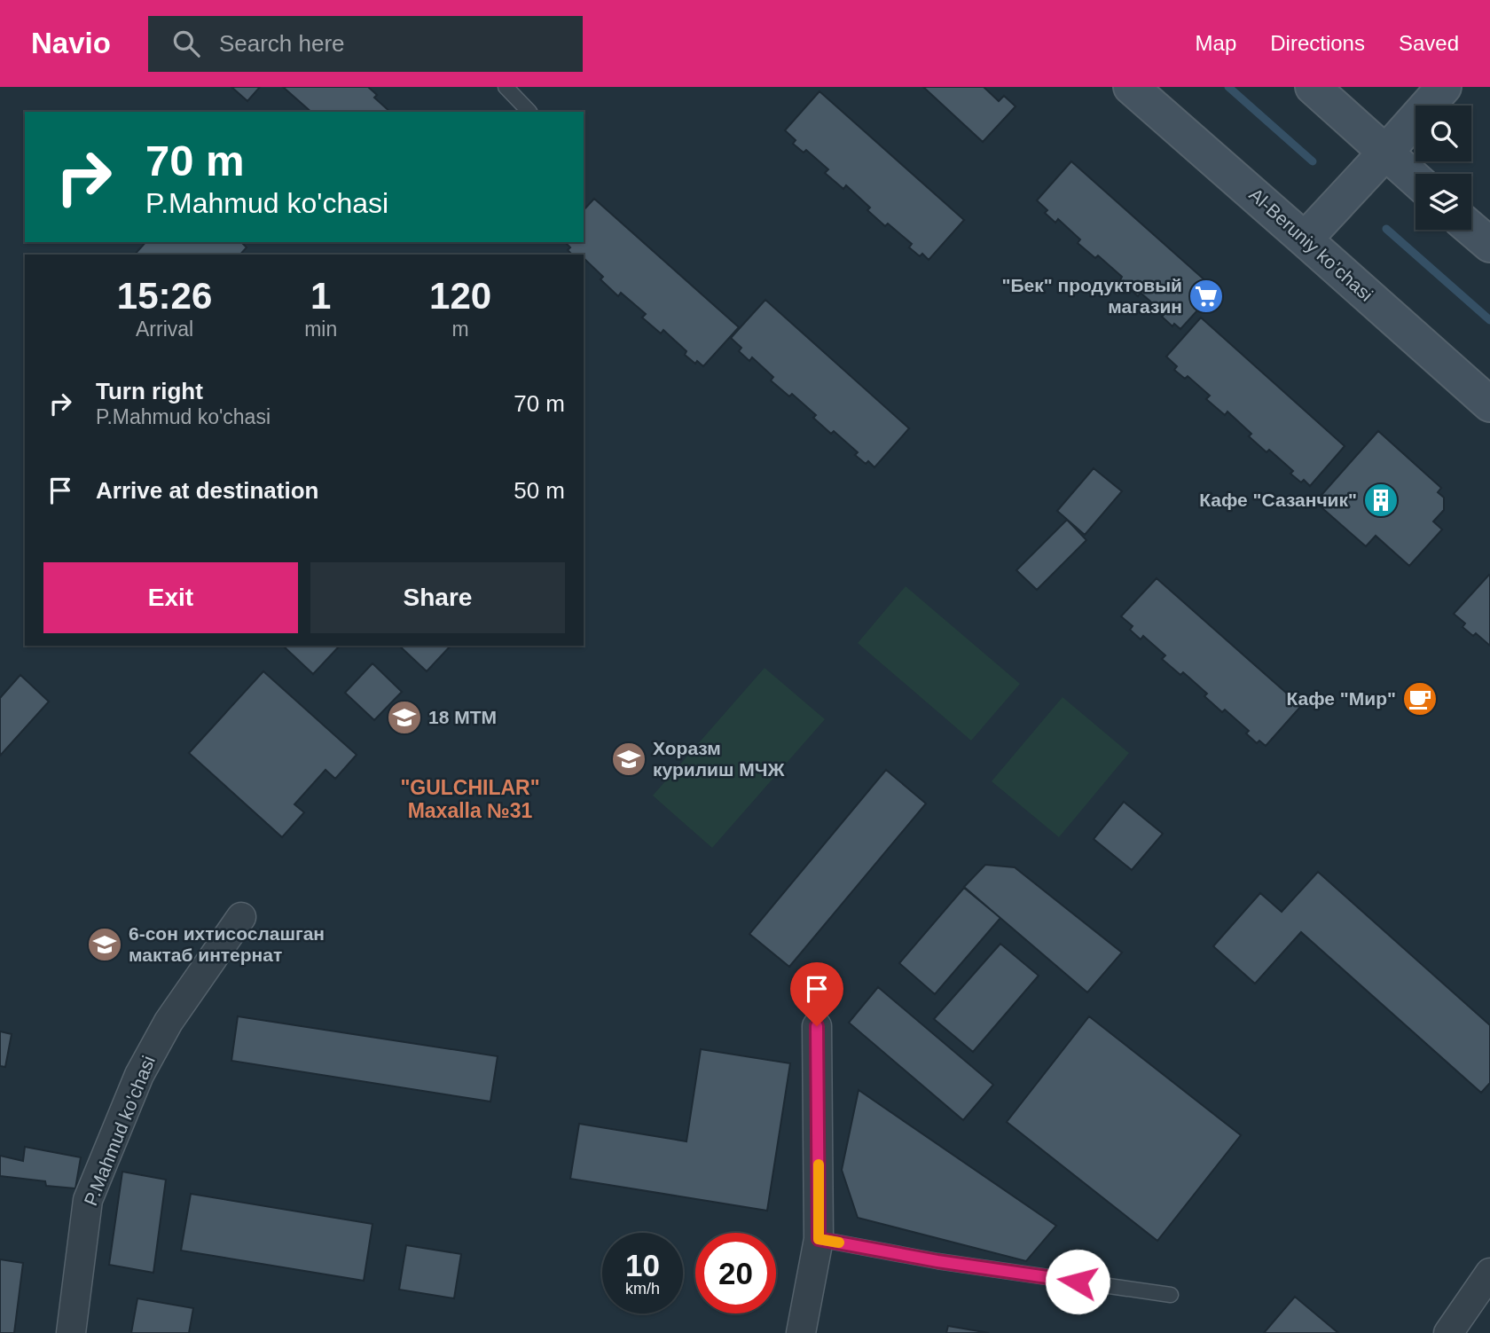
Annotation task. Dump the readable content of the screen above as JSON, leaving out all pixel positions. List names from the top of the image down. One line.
{"streets":{"main road":["Al-Beruniy ko’chasi"],"street":["P.Mahmud ko'chasi"]},"districts":["\"GULCHILAR\" Maxalla №31"],"places":{"supermarket":["\"Бек\" продуктовый магазин"],"building":["Кафе \"Сазанчик\""],"cafe":["Кафе \"Мир\""],"school or university":["18 MTM","Хоразм курилиш МЧЖ","6-сон ихтисослашган мактаб интернат"]},"page":{"header":"Navio","search":"Search here","nav":["Map","Directions","Saved"],"turn":["70 m","P.Mahmud ko'chasi"],"eta":["15:26","Arrival","1","min","120","m"],"list":[{"name":"Turn right","note":"P.Mahmud ko'chasi","value":"70 m"},{"name":"Arrive at destination","value":"50 m"}],"buttons":["Exit","Share"],"speed":"10 km/h","limit":"20"}}
